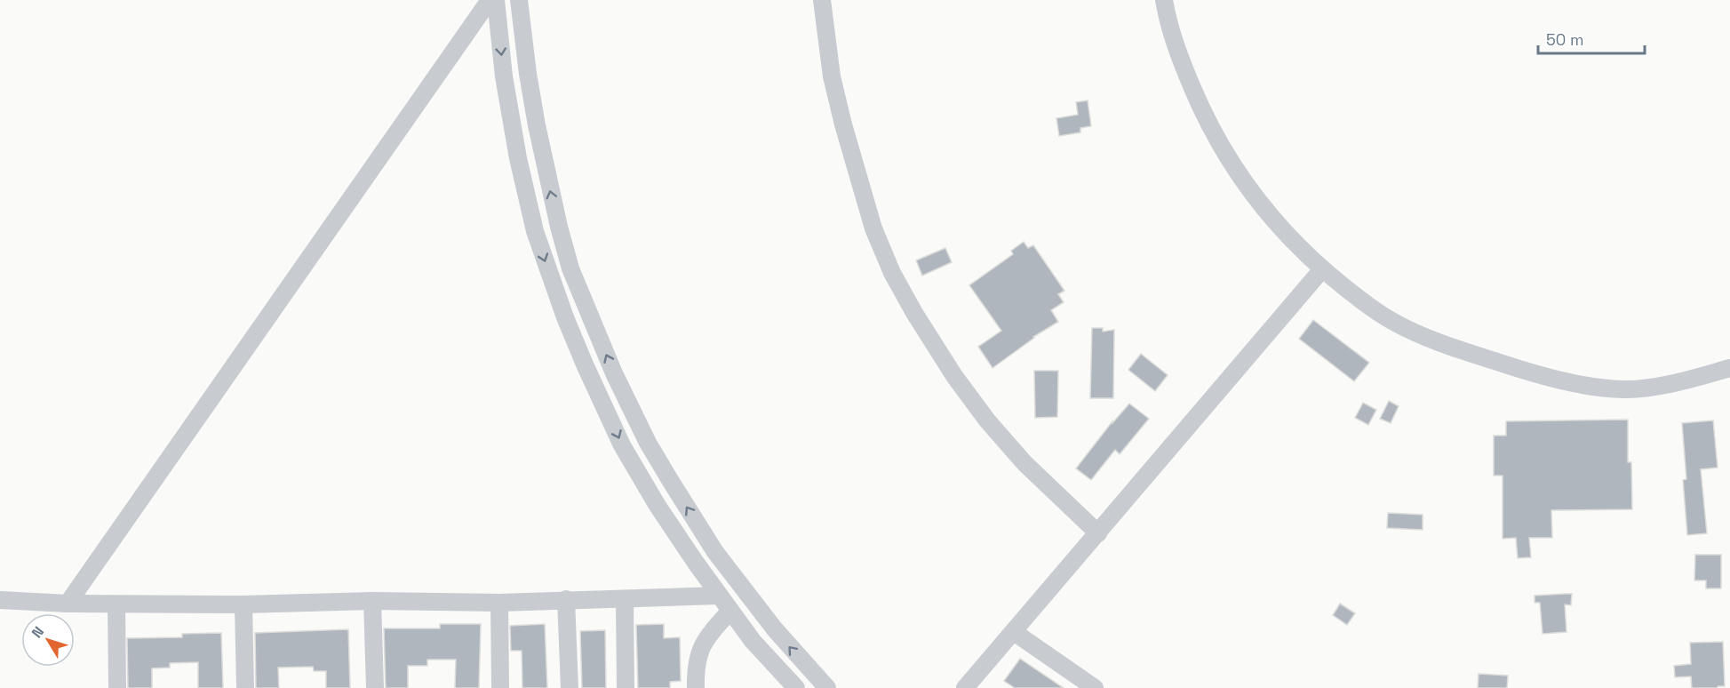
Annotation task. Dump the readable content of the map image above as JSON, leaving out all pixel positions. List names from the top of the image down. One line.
{"scale_bar":"50 m","north":"top left"}
